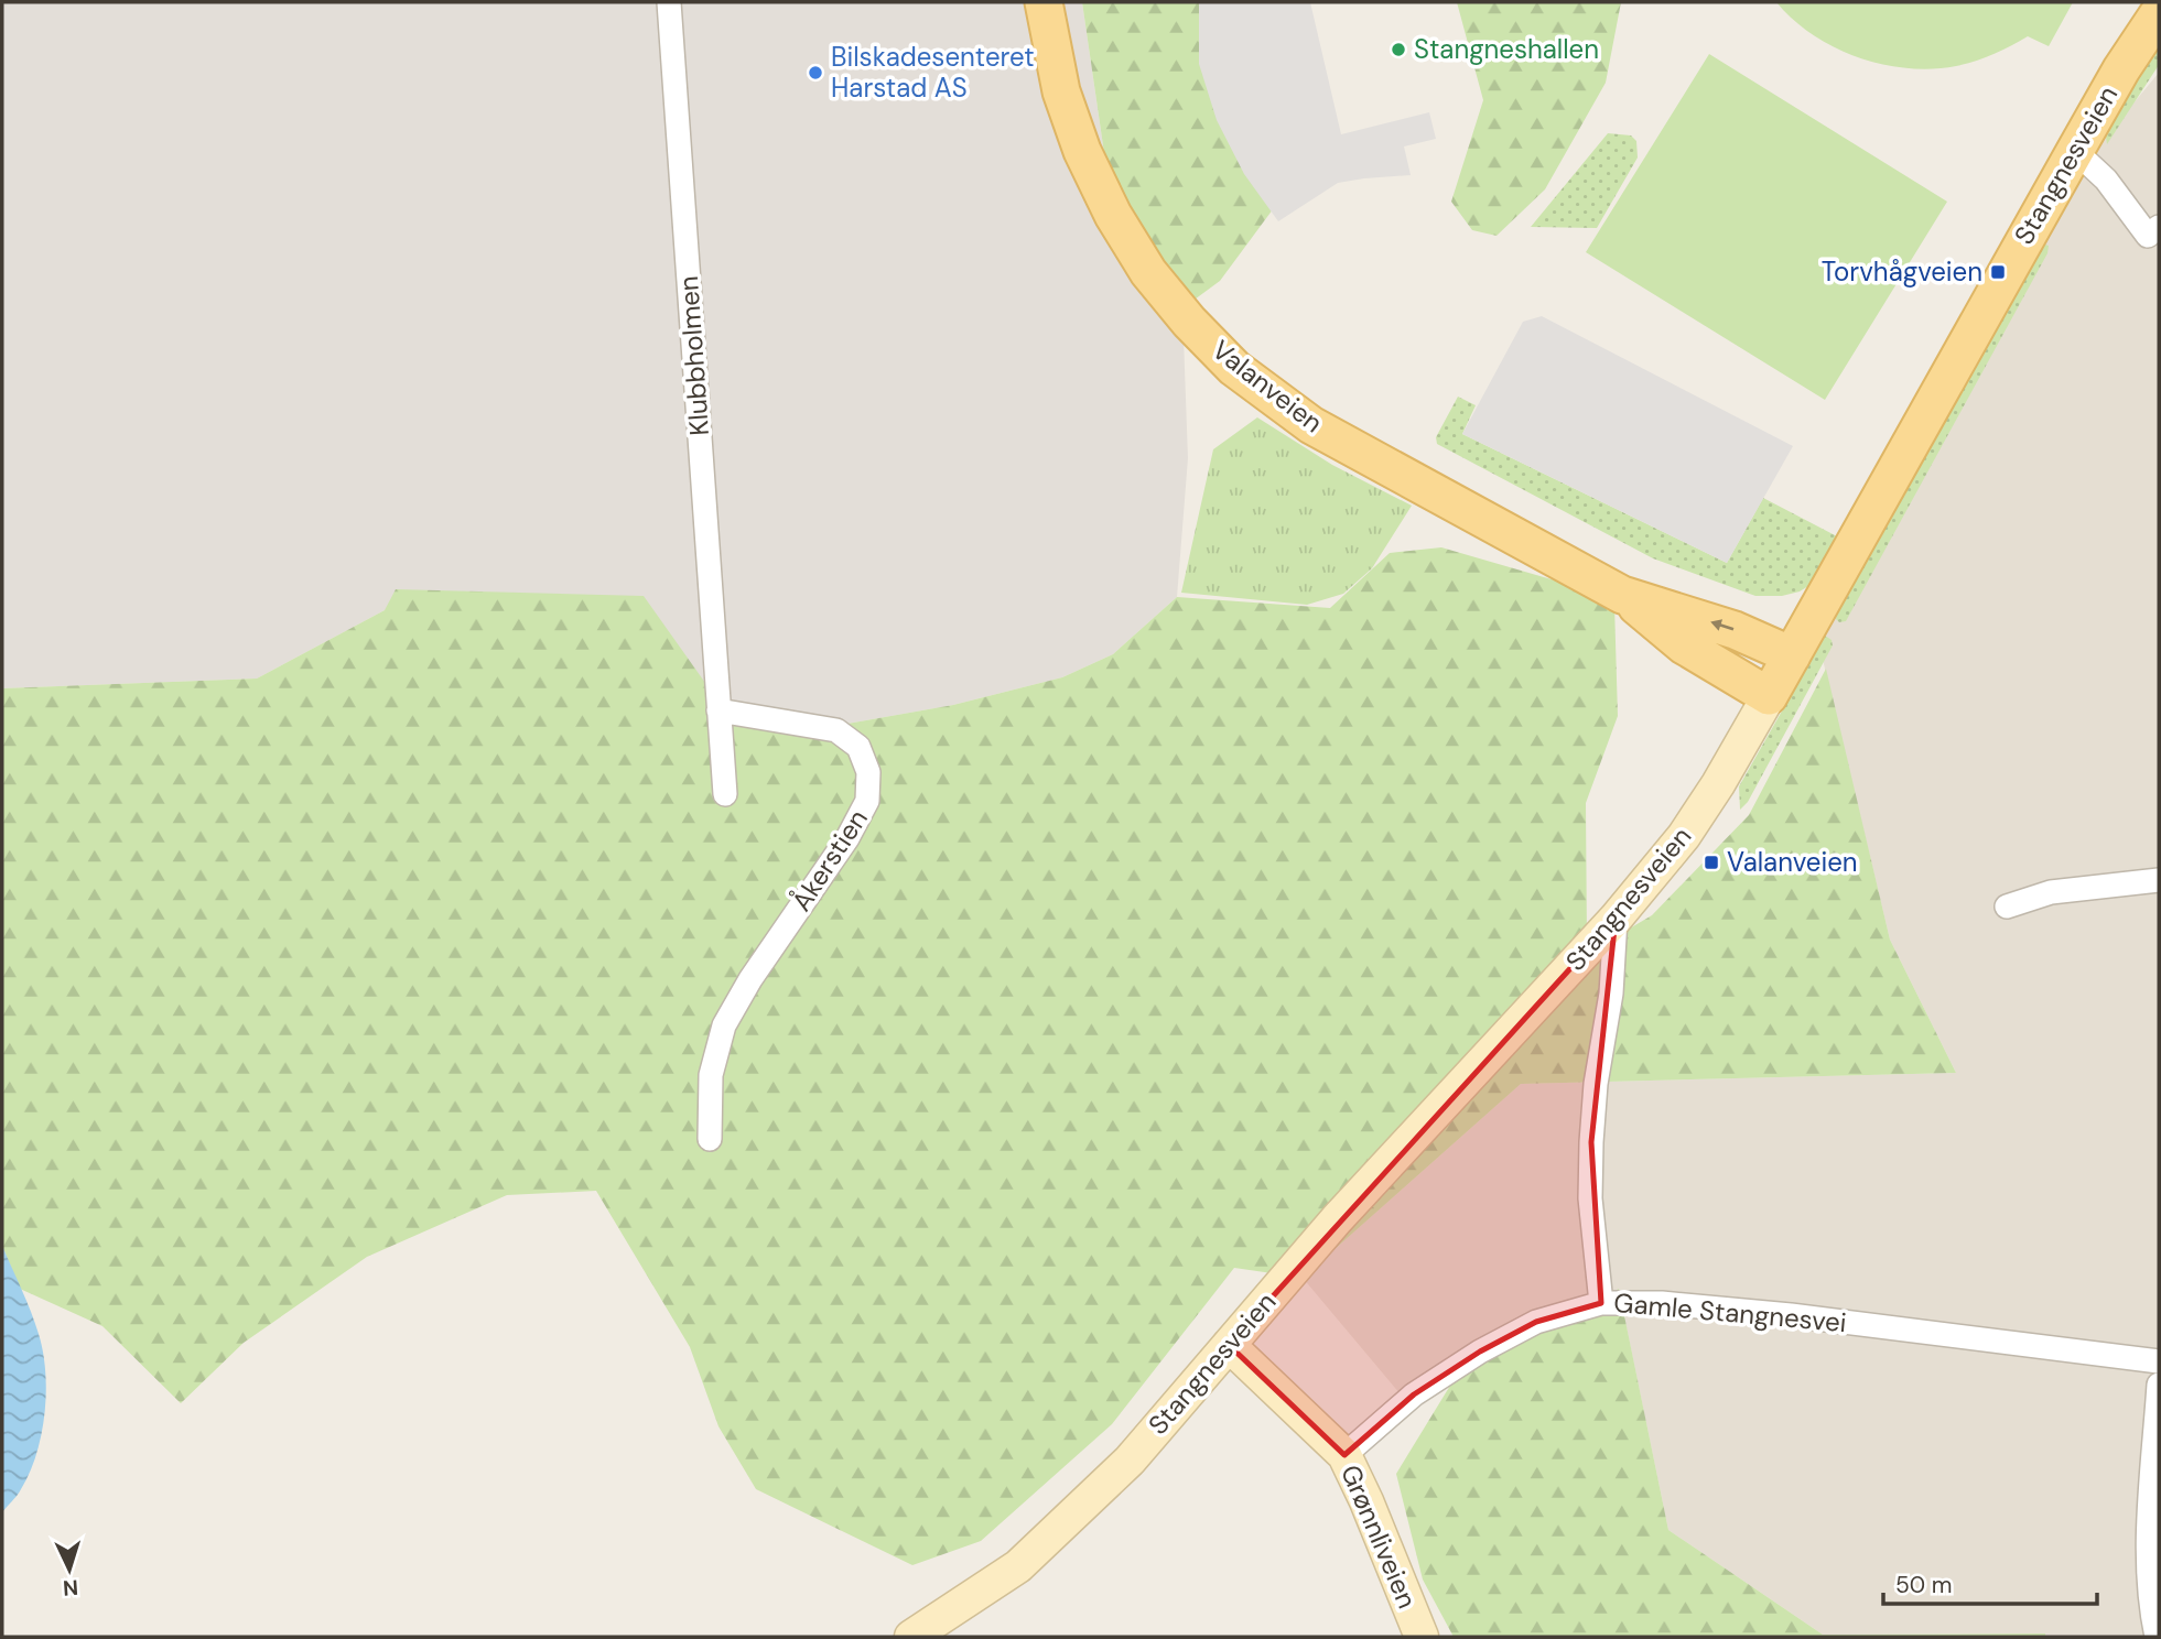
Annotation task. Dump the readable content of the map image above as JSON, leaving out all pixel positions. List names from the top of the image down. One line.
{"streets":{"main road":["Stangnesveien","Valanveien","Grønnliveien"],"street":["Klubbholmen","Åkerstien","Gamle Stangnesvei"]},"crossings":[["Stangnesveien","Valanveien"],["Stangnesveien","Grønnliveien"],["Klubbholmen","Åkerstien"],["Gamle Stangnesvei","Grønnliveien"]],"places":{"other":["Stangneshallen","Bilskadesenteret Harstad AS"],"transit":["Torvhågveien","Valanveien"]},"scale_bar":"50 m","north":"bottom"}
